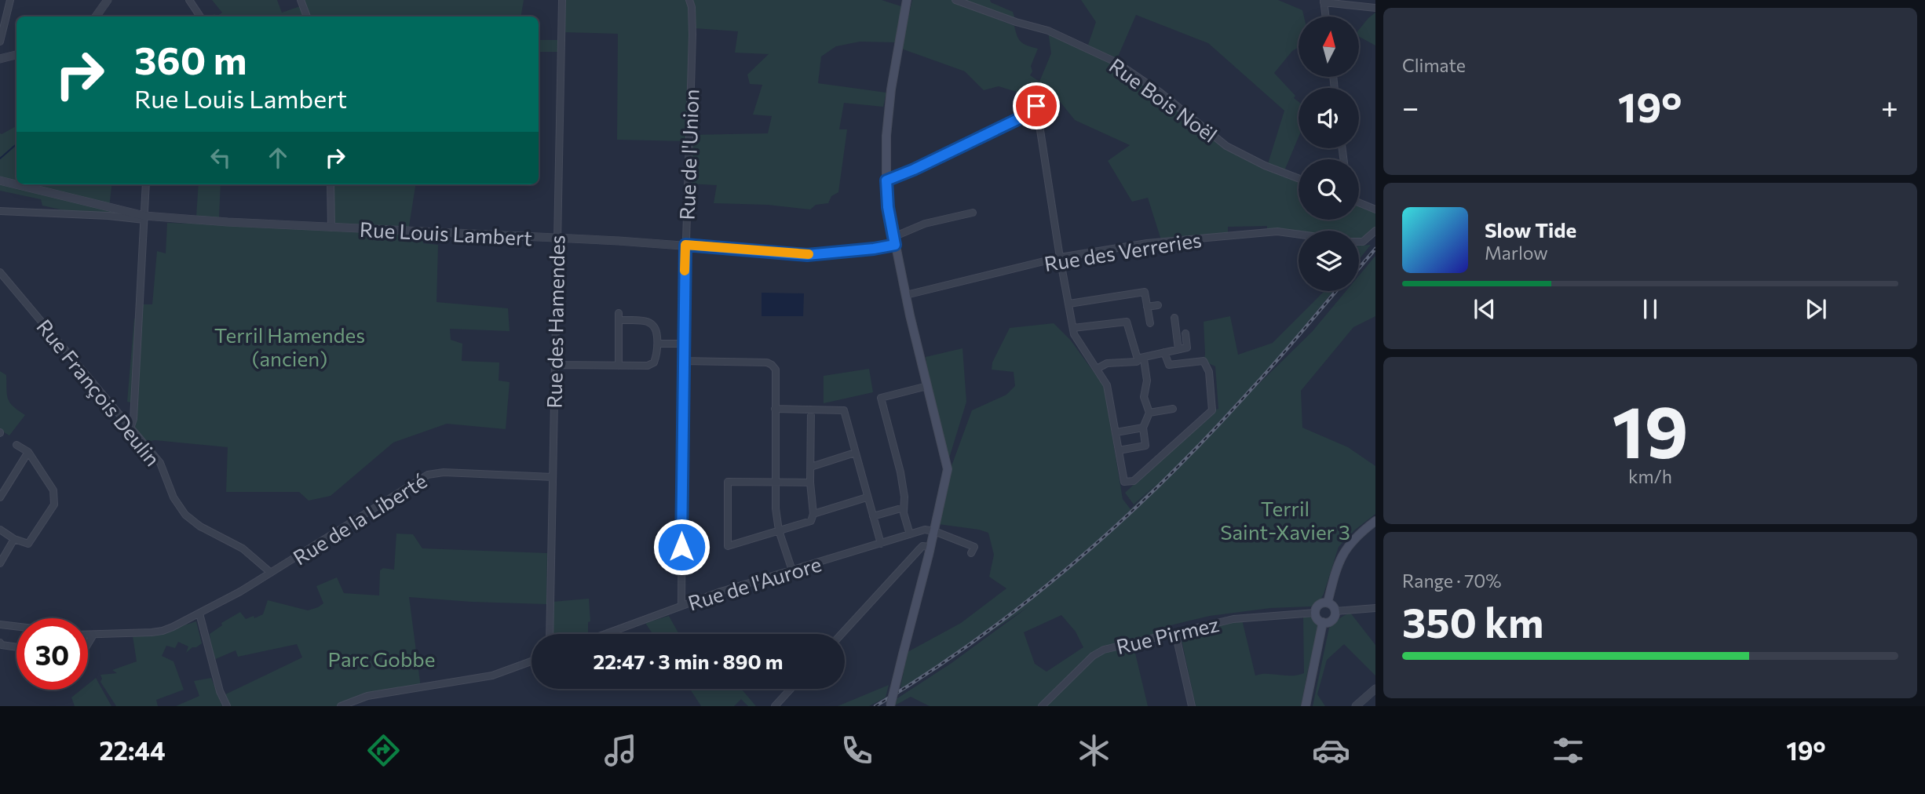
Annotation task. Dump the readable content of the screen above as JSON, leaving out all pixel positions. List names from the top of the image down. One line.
{"streets":{"street":["Rue Bois Noël","Rue de l'Union","Rue Louis Lambert","Rue des Verreries","Rue des Hamendes","Rue François Deulin","Rue de la Liberté","Rue de l'Aurore","Rue Pirmez"]},"crossings":[["Rue de l'Union","Rue Louis Lambert"],["Rue de l'Union","Rue de l'Aurore"],["Rue Louis Lambert","Rue des Hamendes"],["Rue des Hamendes","Rue de la Liberté"],["Rue François Deulin","Rue de la Liberté"]],"parks":["Terril Hamendes (ancien)","Terril Saint-Xavier 3","Parc Gobbe"],"north":"top","page":{"tile":["Climate",["19","km/h"],["Range · 70%","350 km"]],"turn":["360 m","Rue Louis Lambert"],"heat":["−","19°","+"],"song":["Slow Tide","Marlow"],"limit":"30","trip":"22:47 · 3 min · 890 m","tabs":["22:44","19°"]}}
